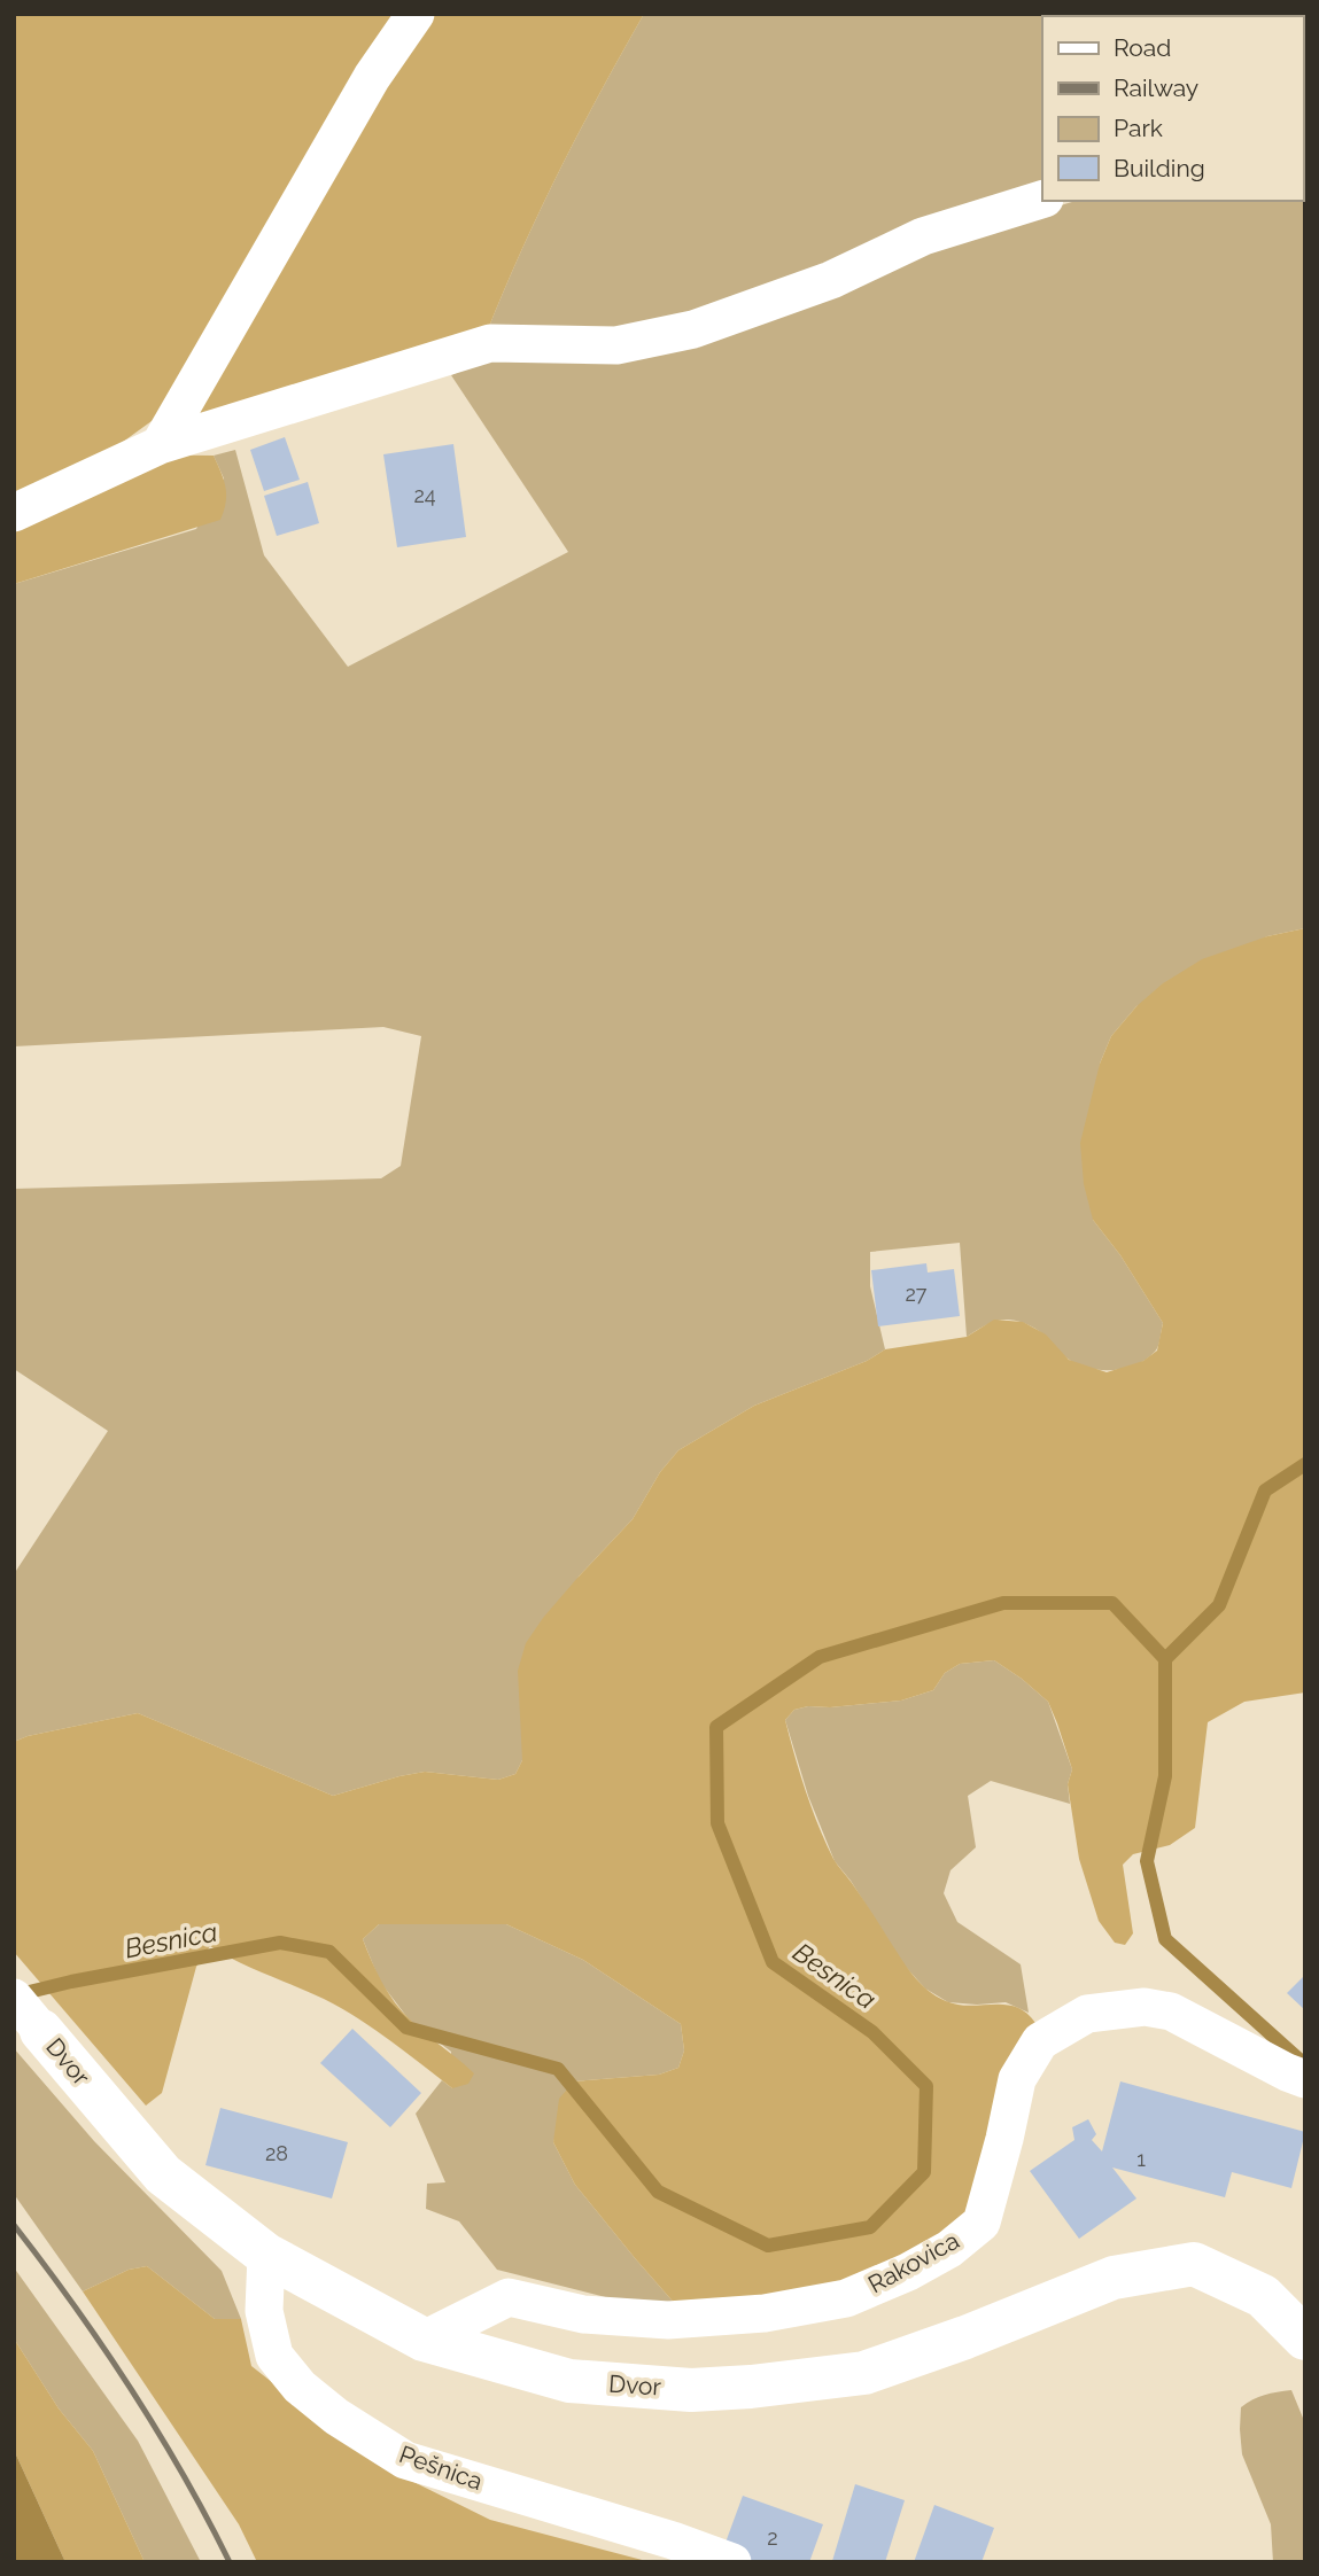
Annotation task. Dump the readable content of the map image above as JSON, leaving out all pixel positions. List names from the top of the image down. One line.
{"streets":{"street":["Dvor","Rakovica","Pešnica"]},"crossings":[["Dvor","Rakovica"],["Dvor","Pešnica"]],"water":["Besnica"],"house_numbers":["24","27","28","1","2"],"legend":["Road","Railway","Park","Building"]}
